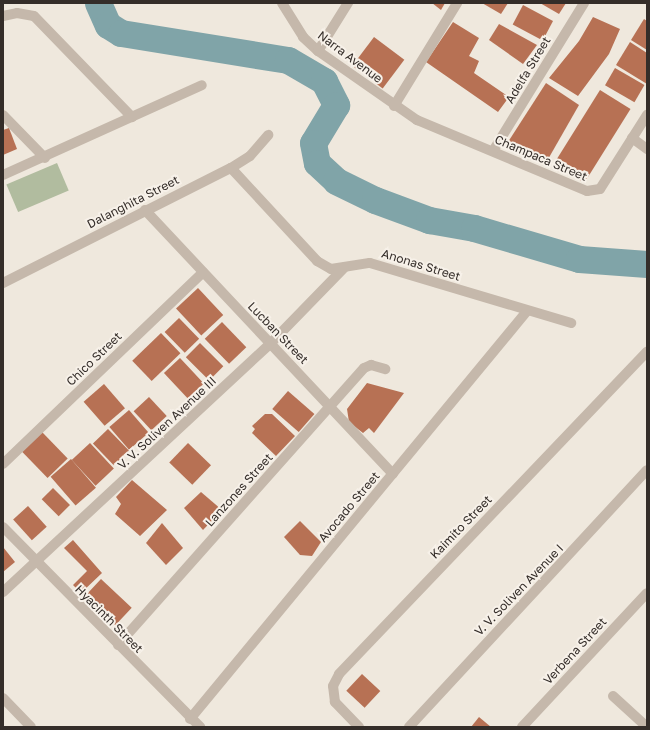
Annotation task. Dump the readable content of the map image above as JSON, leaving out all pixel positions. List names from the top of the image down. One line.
{"streets":{"street":["Narra Avenue","Adelfa Street","Champaca Street","Dalanghita Street","Anonas Street","Lucban Street","Chico Street","V. V. Soliven Avenue III","Lanzones Street","Avocado Street","Kaimito Street","V. V. Soliven Avenue I","Hyacinth Street","Verbena Street"]},"crossings":[["Narra Avenue","Champaca Street"],["Adelfa Street","Champaca Street"],["Dalanghita Street","Anonas Street"],["Dalanghita Street","Lucban Street"],["Anonas Street","V. V. Soliven Avenue III"],["Anonas Street","Avocado Street"],["Lucban Street","Chico Street"],["Lucban Street","V. V. Soliven Avenue III"],["Lucban Street","Lanzones Street"],["Lucban Street","Avocado Street"],["V. V. Soliven Avenue III","Hyacinth Street"],["Lanzones Street","Hyacinth Street"],["Avocado Street","Hyacinth Street"]]}
